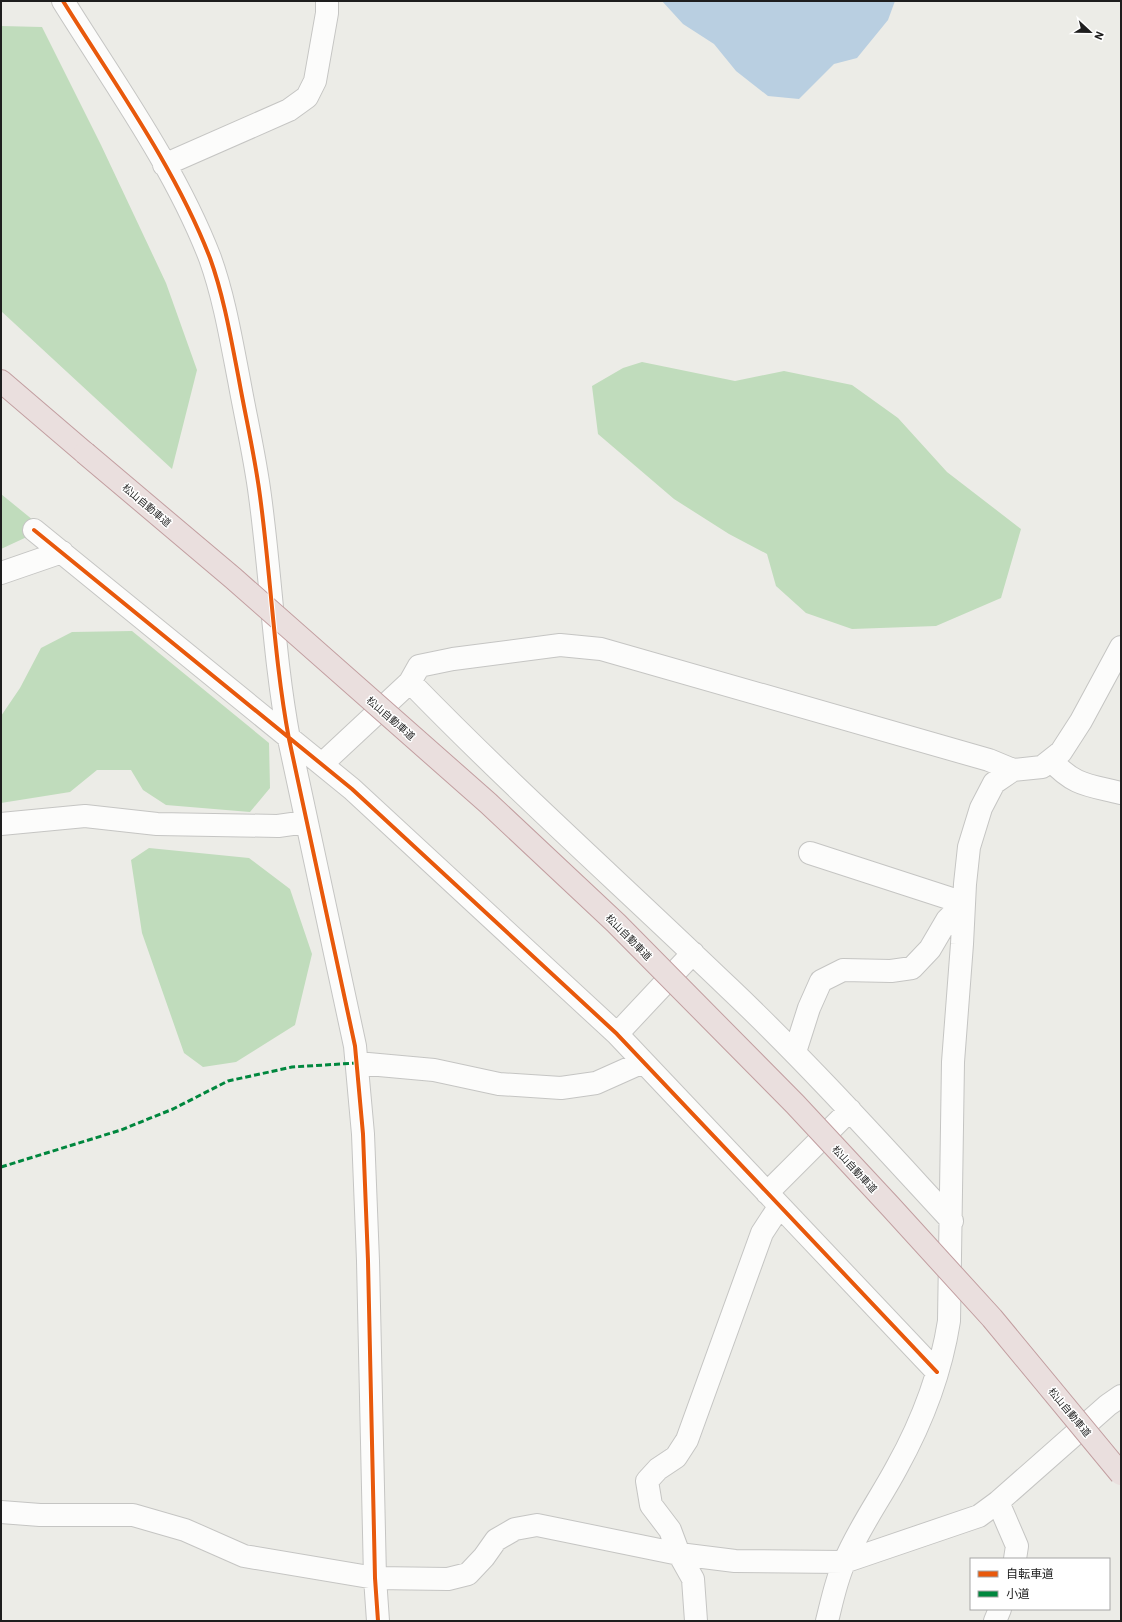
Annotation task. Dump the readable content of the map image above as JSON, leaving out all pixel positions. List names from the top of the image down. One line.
{"streets":{"highway":["松山自動車道"]},"legend":["自転車道","小道"],"north":"right"}
